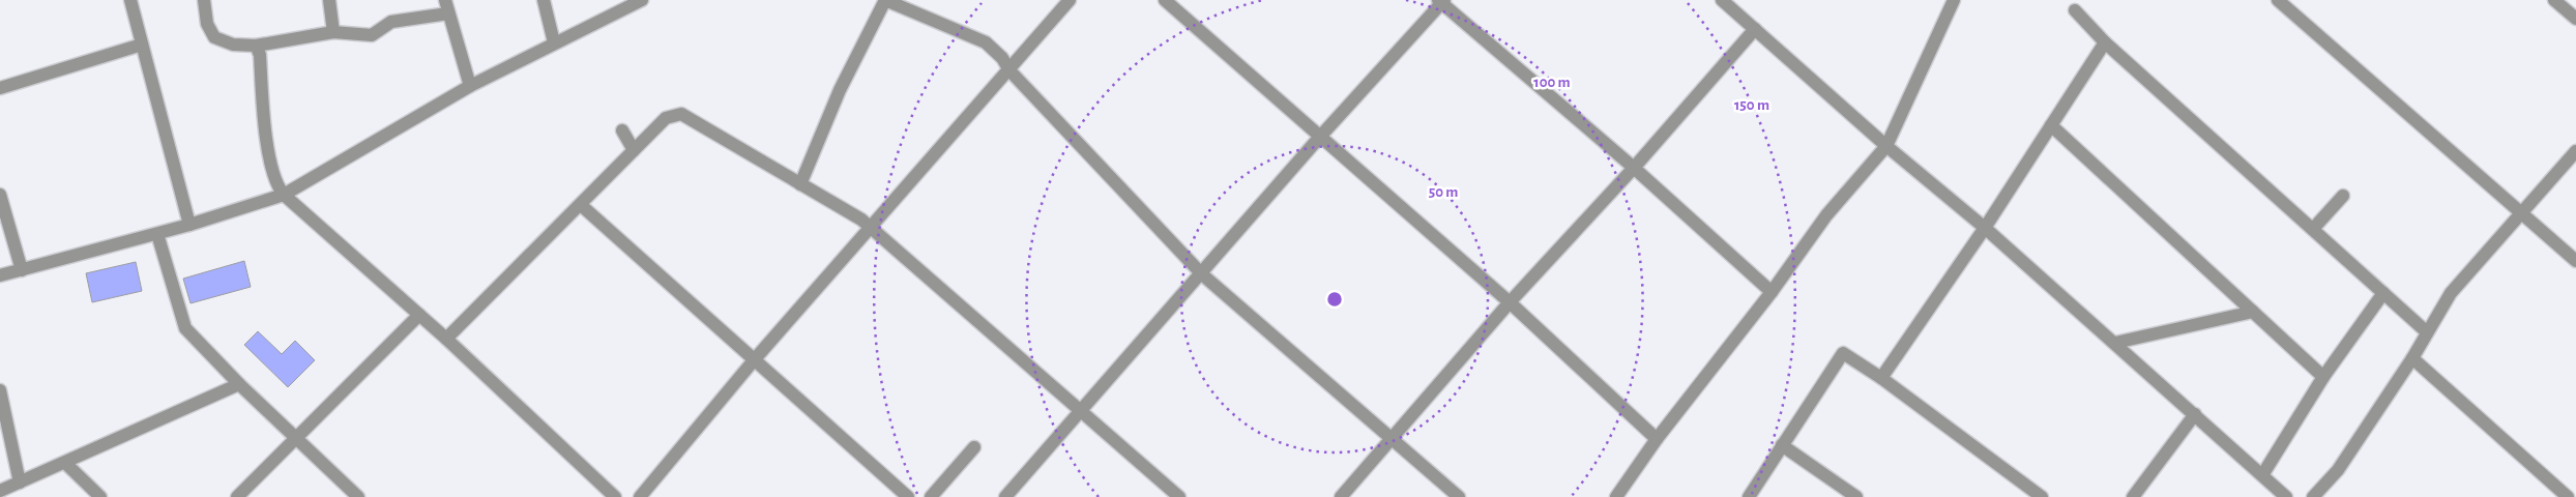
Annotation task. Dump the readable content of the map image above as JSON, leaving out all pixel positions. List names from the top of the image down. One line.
{"rings":["100 m","150 m","50 m"]}
